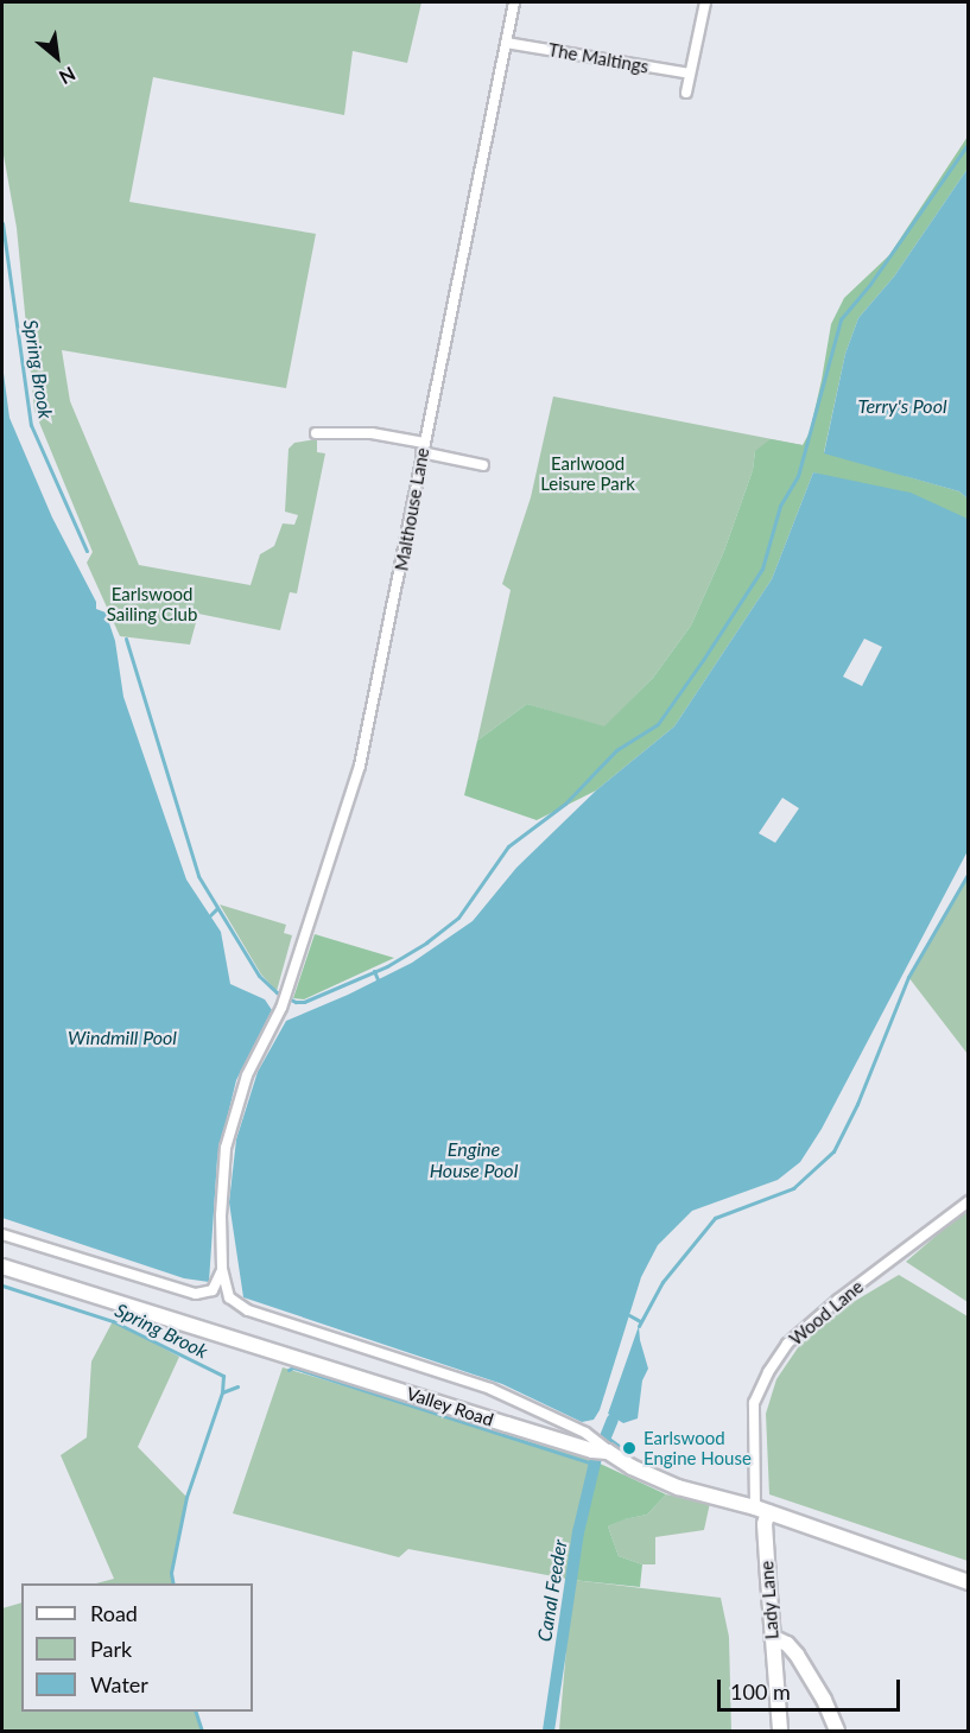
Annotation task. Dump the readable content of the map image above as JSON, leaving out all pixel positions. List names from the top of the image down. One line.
{"streets":{"street":["The Maltings","Malthouse Lane","Wood Lane","Valley Road","Lady Lane"]},"crossings":[["The Maltings","Malthouse Lane"],["Malthouse Lane","Valley Road"],["Wood Lane","Valley Road"],["Wood Lane","Lady Lane"],["Valley Road","Lady Lane"]],"water":["Spring Brook","Terry's Pool","Windmill Pool","Engine House Pool","Canal Feeder"],"parks":["Earlwood Leisure Park","Earlswood Sailing Club"],"places":["Earlswood Engine House"],"legend":["Road","Park","Water"],"scale_bar":"100 m","north":"bottom right"}
